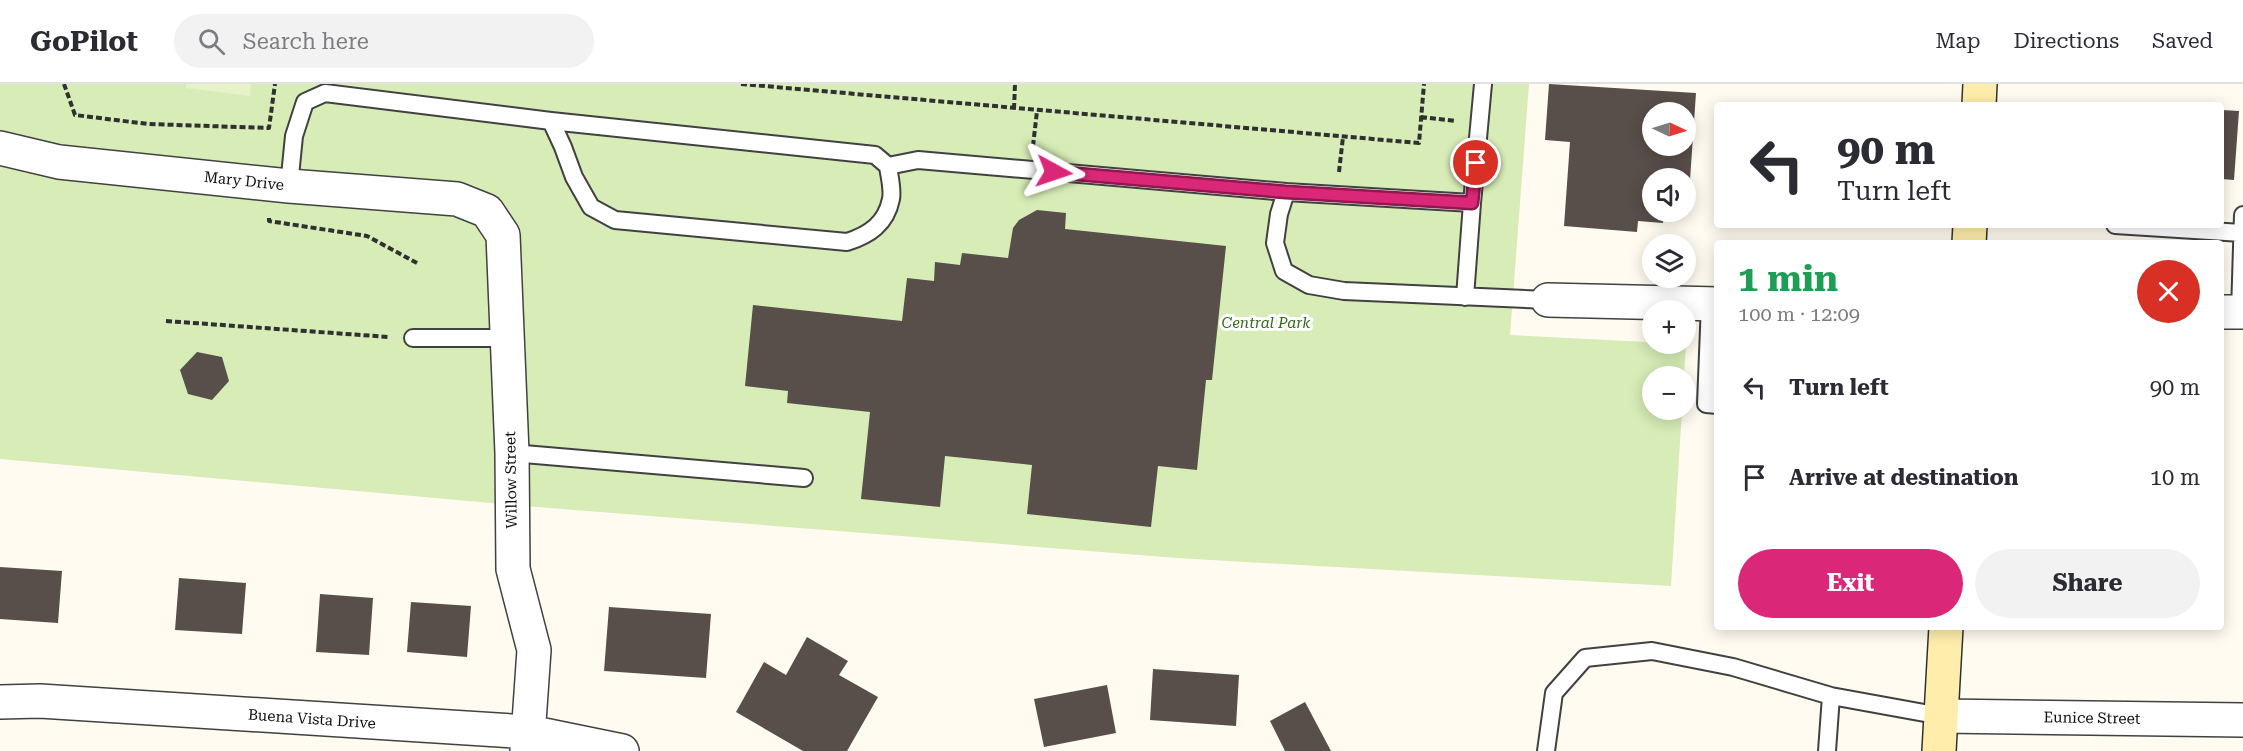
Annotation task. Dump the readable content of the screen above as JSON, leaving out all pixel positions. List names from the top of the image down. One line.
{"streets":{"street":["Mary Drive","Willow Street","Eunice Street","Buena Vista Drive"]},"crossings":[["Mary Drive","Willow Street"],["Willow Street","Buena Vista Drive"]],"parks":["Central Park"],"north":"right","page":{"header":"GoPilot","search":"Search here","nav":["Map","Directions","Saved"],"map_buttons":["+","−"],"turn":["90 m","Turn left"],"heading":["1 min","100 m · 12:09"],"list":[{"name":"Turn left","value":"90 m"},{"name":"Arrive at destination","value":"10 m"}],"buttons":["Exit","Share"]}}
